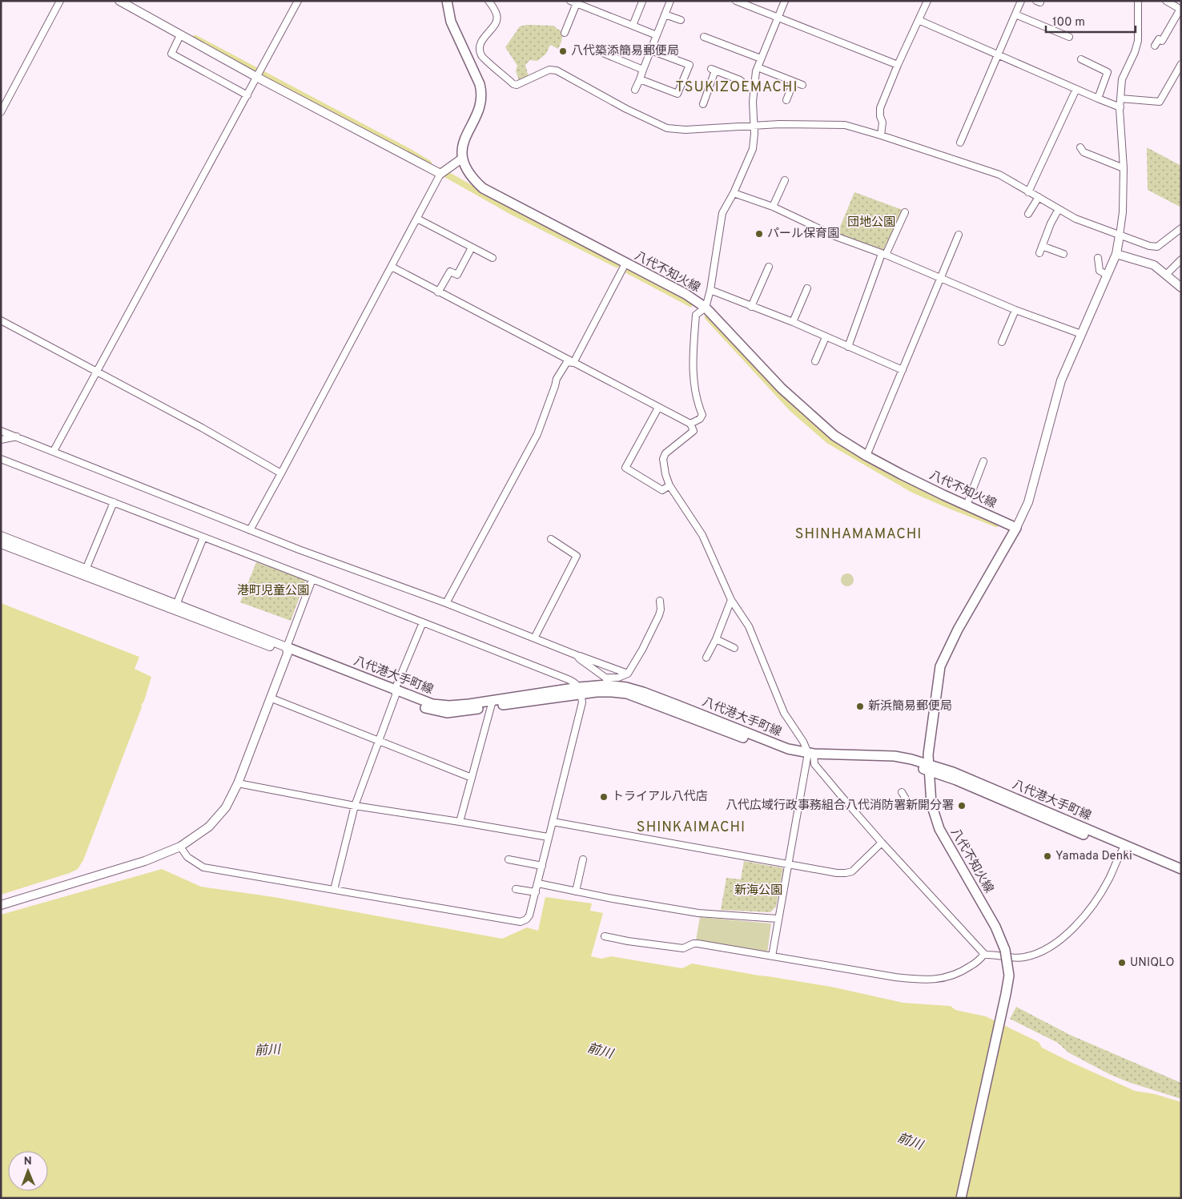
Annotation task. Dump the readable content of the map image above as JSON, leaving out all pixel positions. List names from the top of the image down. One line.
{"streets":{"main road":["八代不知火線","八代港大手町線"]},"crossings":[["八代不知火線","八代港大手町線"]],"districts":["TSUKIZOEMACHI","SHINHAMAMACHI","SHINKAIMACHI"],"water":["前川"],"parks":["団地公園","港町児童公園","新海公園"],"places":["八代築添簡易郵便局","パール保育園","新浜簡易郵便局","トライアル八代店","八代広域行政事務組合八代消防署新開分署","Yamada Denki","UNIQLO"],"scale_bar":"100 m","north":"top"}
